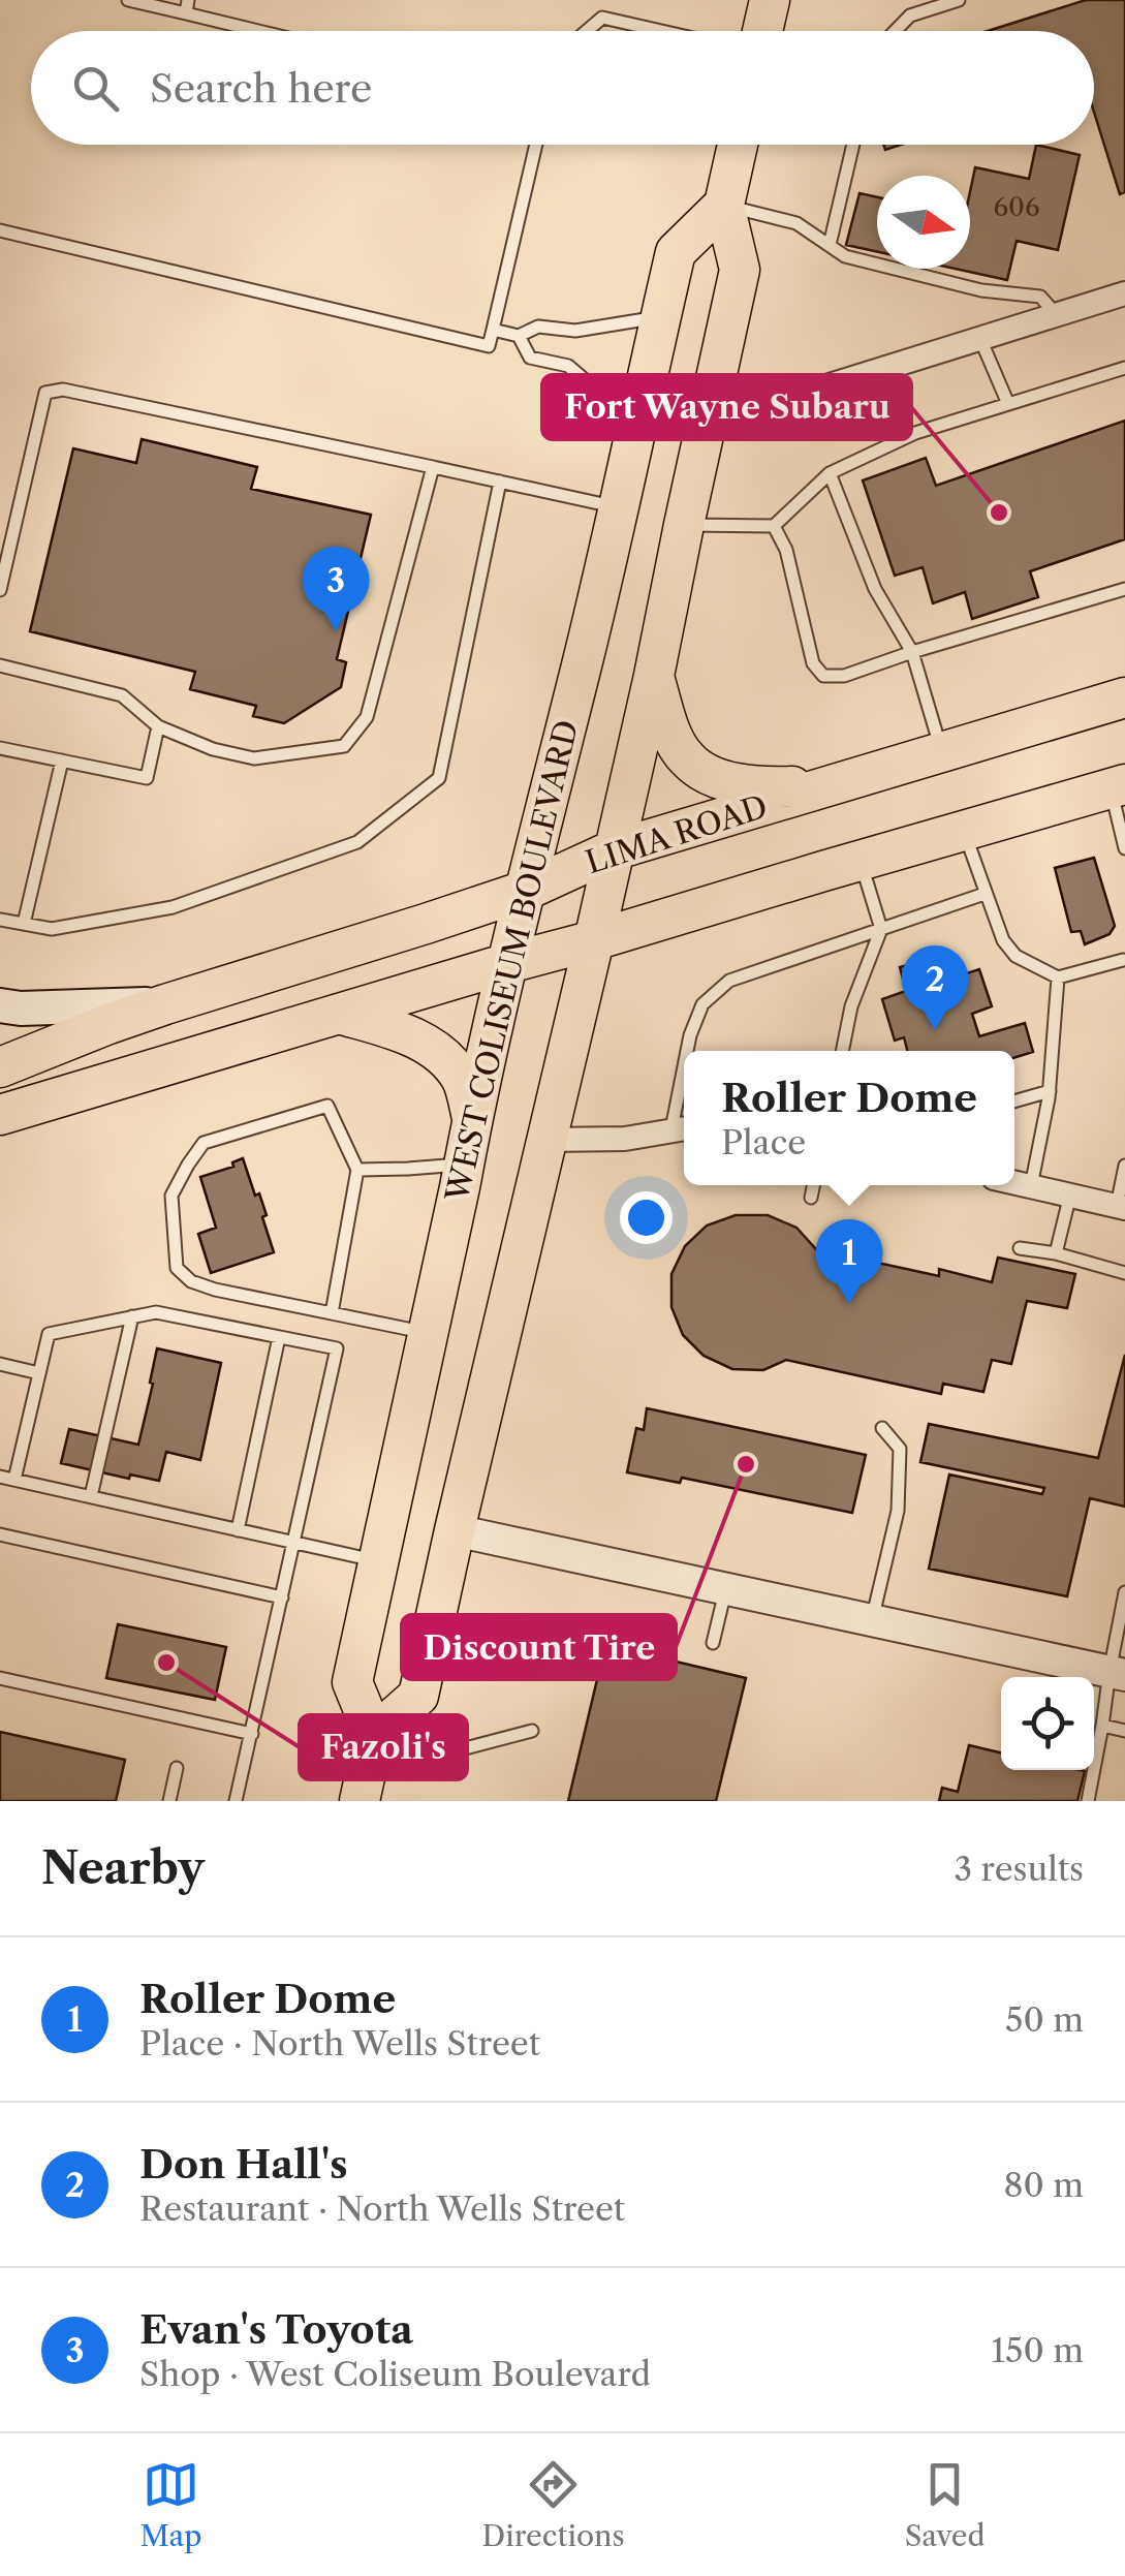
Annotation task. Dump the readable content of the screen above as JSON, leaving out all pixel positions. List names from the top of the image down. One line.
{"streets":{"highway":["LIMA ROAD","WEST COLISEUM BOULEVARD"]},"crossings":[["LIMA ROAD","WEST COLISEUM BOULEVARD"]],"places":["Fort Wayne Subaru","Discount Tire","Fazoli's"],"house_numbers":["606"],"north":"right","page":{"search":"Search here","pins":["3","2","1"],"popup":["Roller Dome","Place"],"heading":["Nearby","3 results"],"list":[{"mark":"1","name":"Roller Dome","note":"Place · North Wells Street","value":"50 m"},{"mark":"2","name":"Don Hall's","note":"Restaurant · North Wells Street","value":"80 m"},{"mark":"3","name":"Evan's Toyota","note":"Shop · West Coliseum Boulevard","value":"150 m"}],"nav":["Map","Directions","Saved"]}}
